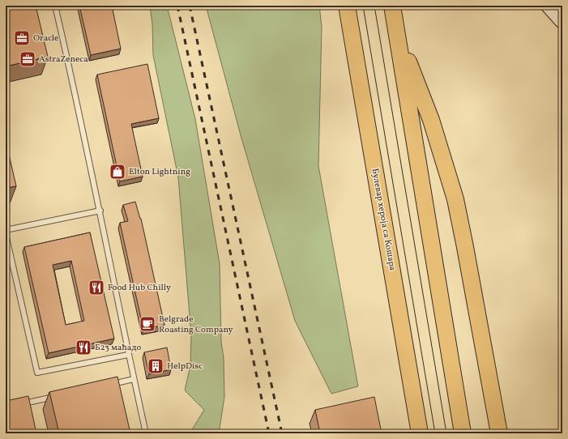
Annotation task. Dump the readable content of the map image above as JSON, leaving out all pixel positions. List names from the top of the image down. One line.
{"streets":{"main road":["Булевар хероја са Кошара"]},"places":{"office":["Oracle","AstraZeneca"],"shop":["Elton Lightning"],"restaurant":["Food Hub Chilly","Б23 маћадо"],"cafe":["Belgrade Roasting Company"],"building":["HelpDisc"]}}
